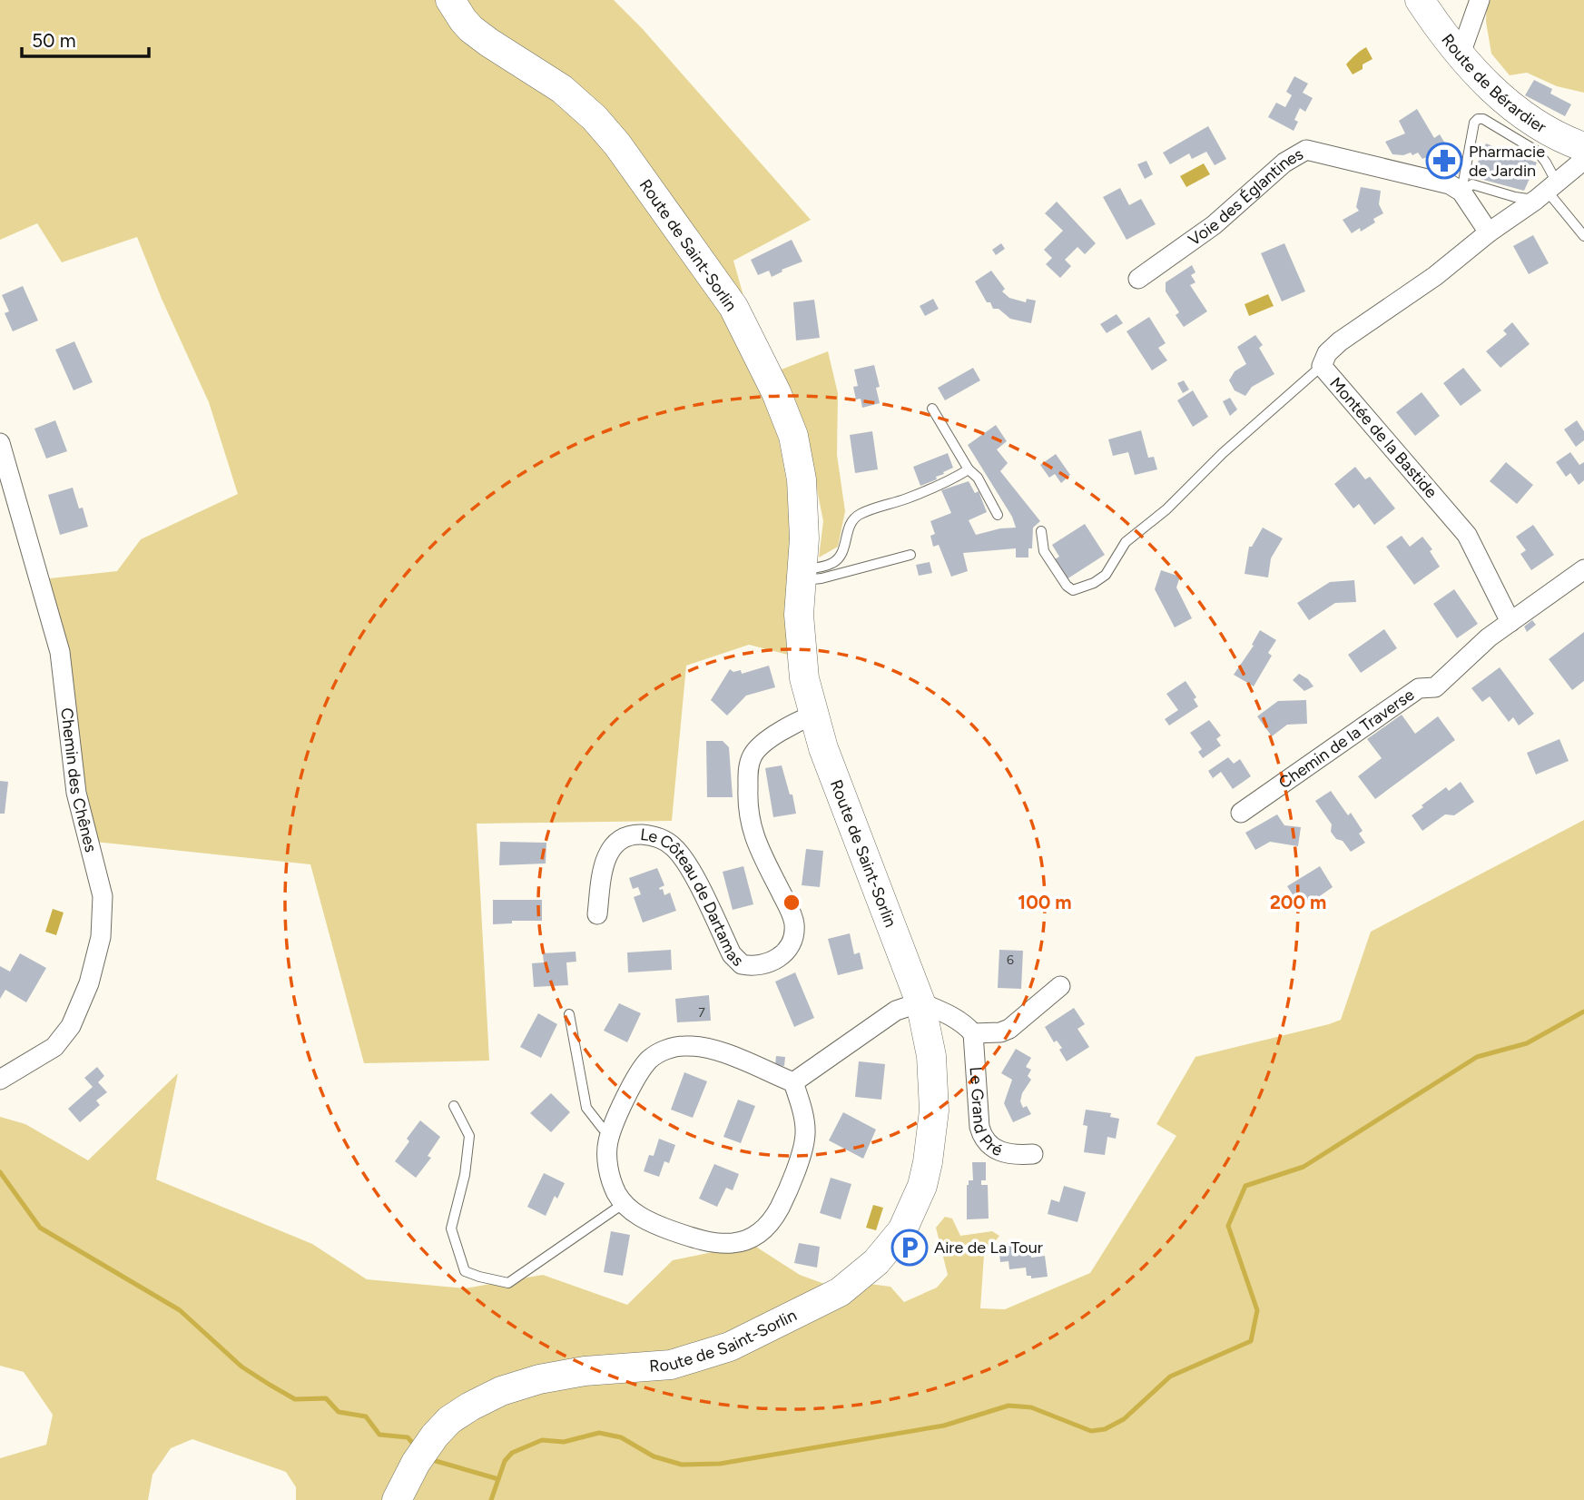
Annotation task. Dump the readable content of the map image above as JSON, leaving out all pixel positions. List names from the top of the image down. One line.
{"streets":{"street":["Route de Bérardier","Voie des Églantines","Route de Saint-Sorlin","Montée de la Bastide","Chemin de la Traverse","Chemin des Chênes","Le Côteau de Dartamas","Le Grand Pré"]},"crossings":[["Route de Saint-Sorlin","Le Côteau de Dartamas"],["Montée de la Bastide","Chemin de la Traverse"]],"places":{"pharmacy":["Pharmacie de Jardin"],"parking":["Aire de La Tour"]},"house_numbers":["6","7"],"scale_bar":"50 m","rings":["100 m","200 m"]}
